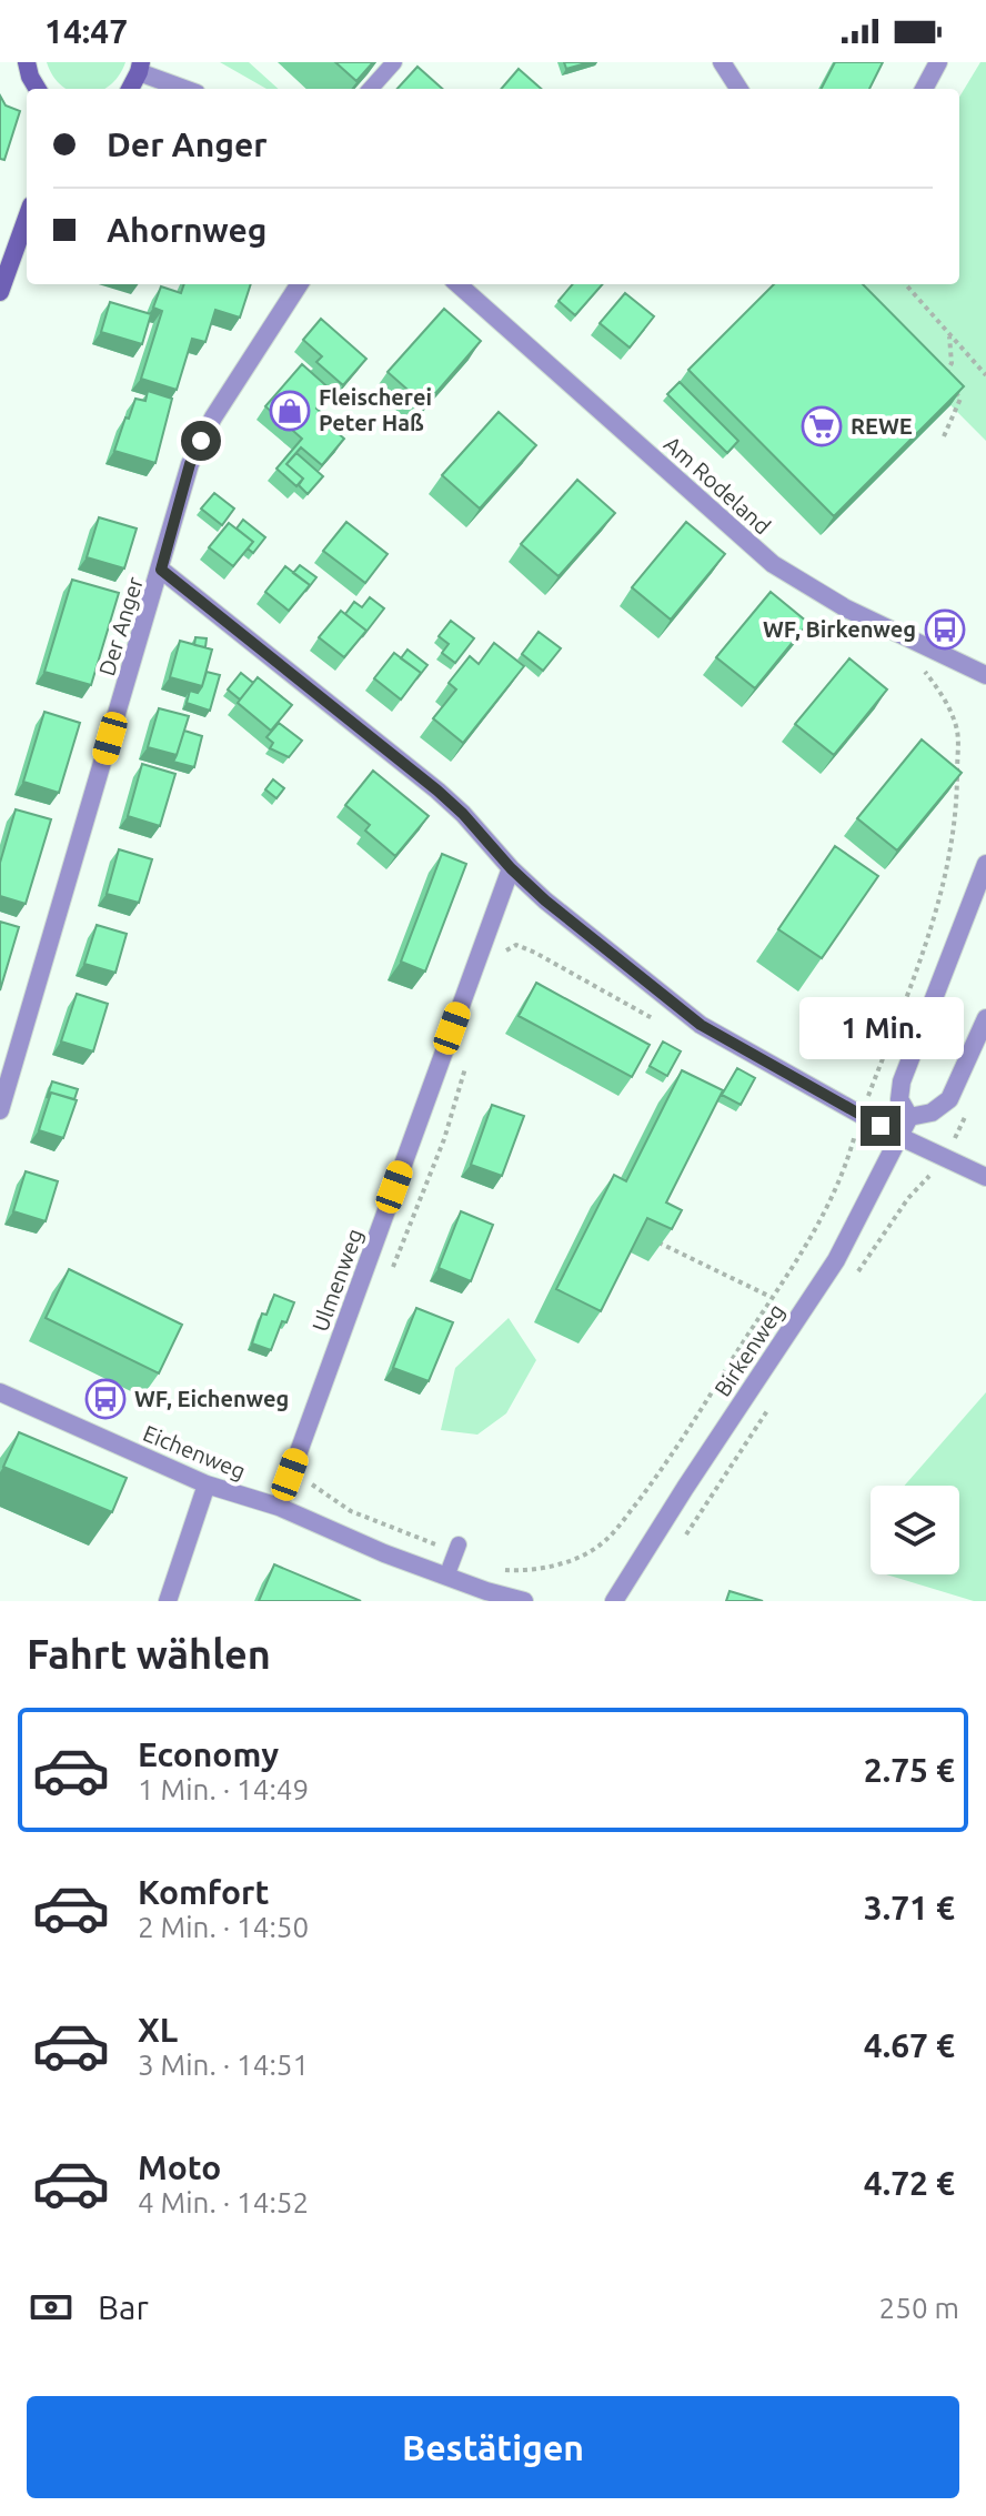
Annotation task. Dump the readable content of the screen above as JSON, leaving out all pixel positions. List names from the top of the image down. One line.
{"streets":{"street":["Am Rodeland","Der Anger","Ulmenweg","Birkenweg","Eichenweg"]},"crossings":[["Ulmenweg","Eichenweg"]],"places":{"shop":["Fleischerei Peter Haß"],"supermarket":["REWE"],"bus stop":["WF, Birkenweg","WF, Eichenweg"]},"page":{"status":"14:47","banner":["Der Anger","Ahornweg"],"bubble":"1 Min.","heading":"Fahrt wählen","list":[{"name":"Economy","note":"1 Min. · 14:49","value":"2.75 €"},{"name":"Komfort","note":"2 Min. · 14:50","value":"3.71 €"},{"name":"XL","note":"3 Min. · 14:51","value":"4.67 €"},{"name":"Moto","note":"4 Min. · 14:52","value":"4.72 €"}],"pay":["Bar","250 m"],"buttons":"Bestätigen"}}
